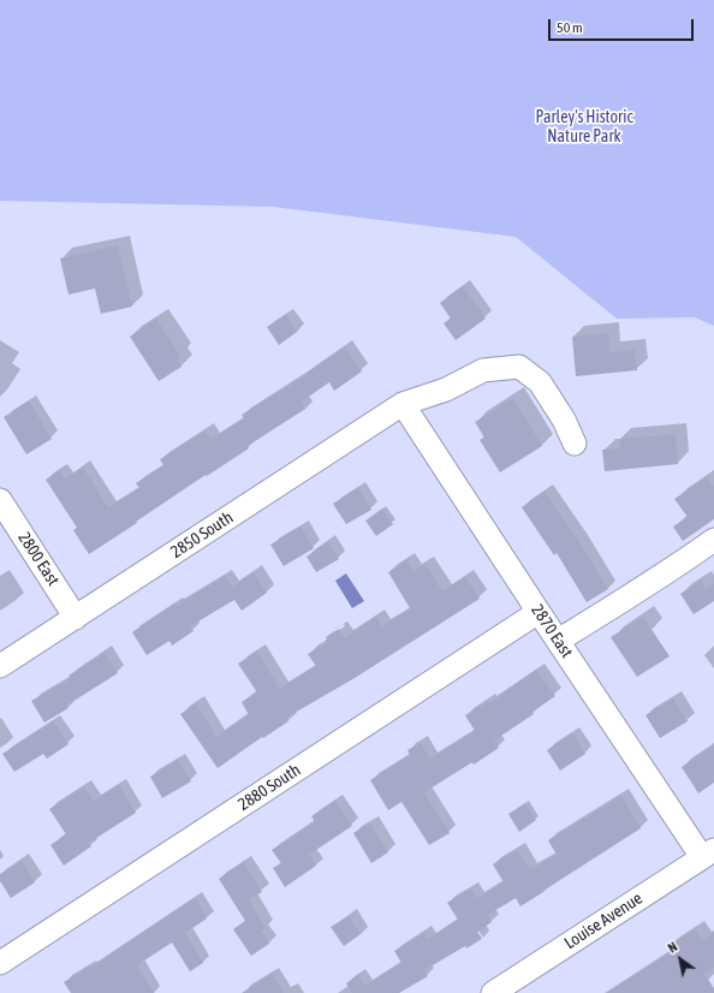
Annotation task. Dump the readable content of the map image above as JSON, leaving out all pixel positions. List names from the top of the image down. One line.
{"streets":{"street":["2850 South","2800 East","2870 East","2880 South","Louise Avenue"]},"crossings":[["2850 South","2800 East"],["2850 South","2870 East"],["2870 East","2880 South"],["2870 East","Louise Avenue"]],"parks":["Parley's Historic Nature Park"],"scale_bar":"50 m","north":"top left"}
